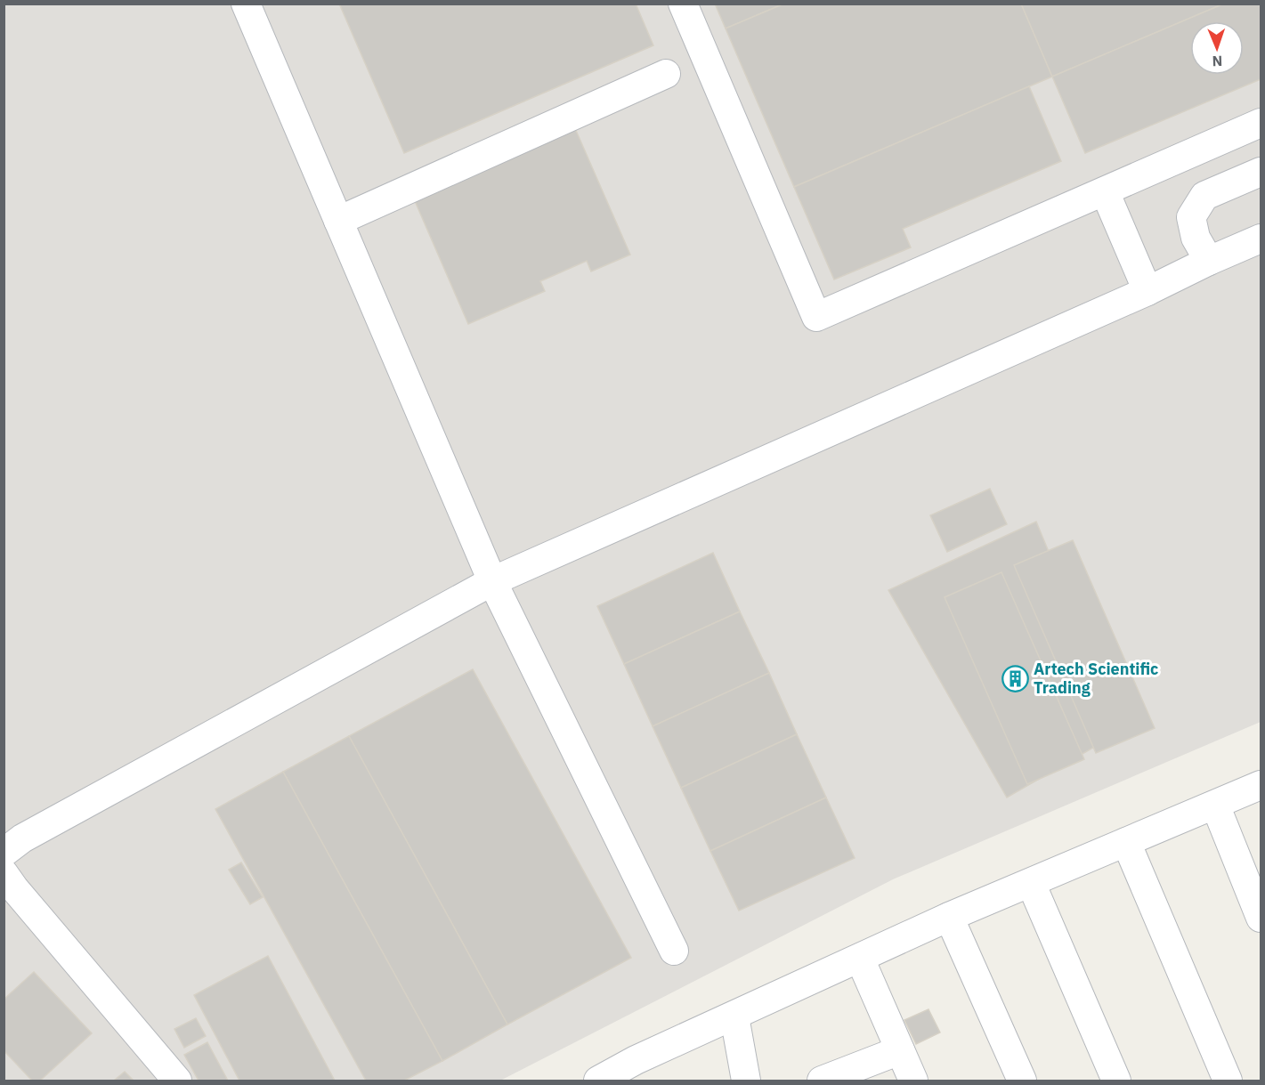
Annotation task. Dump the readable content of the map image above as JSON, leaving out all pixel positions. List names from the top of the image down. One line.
{"places":{"building":["Artech Scientific Trading"]},"north":"bottom"}
